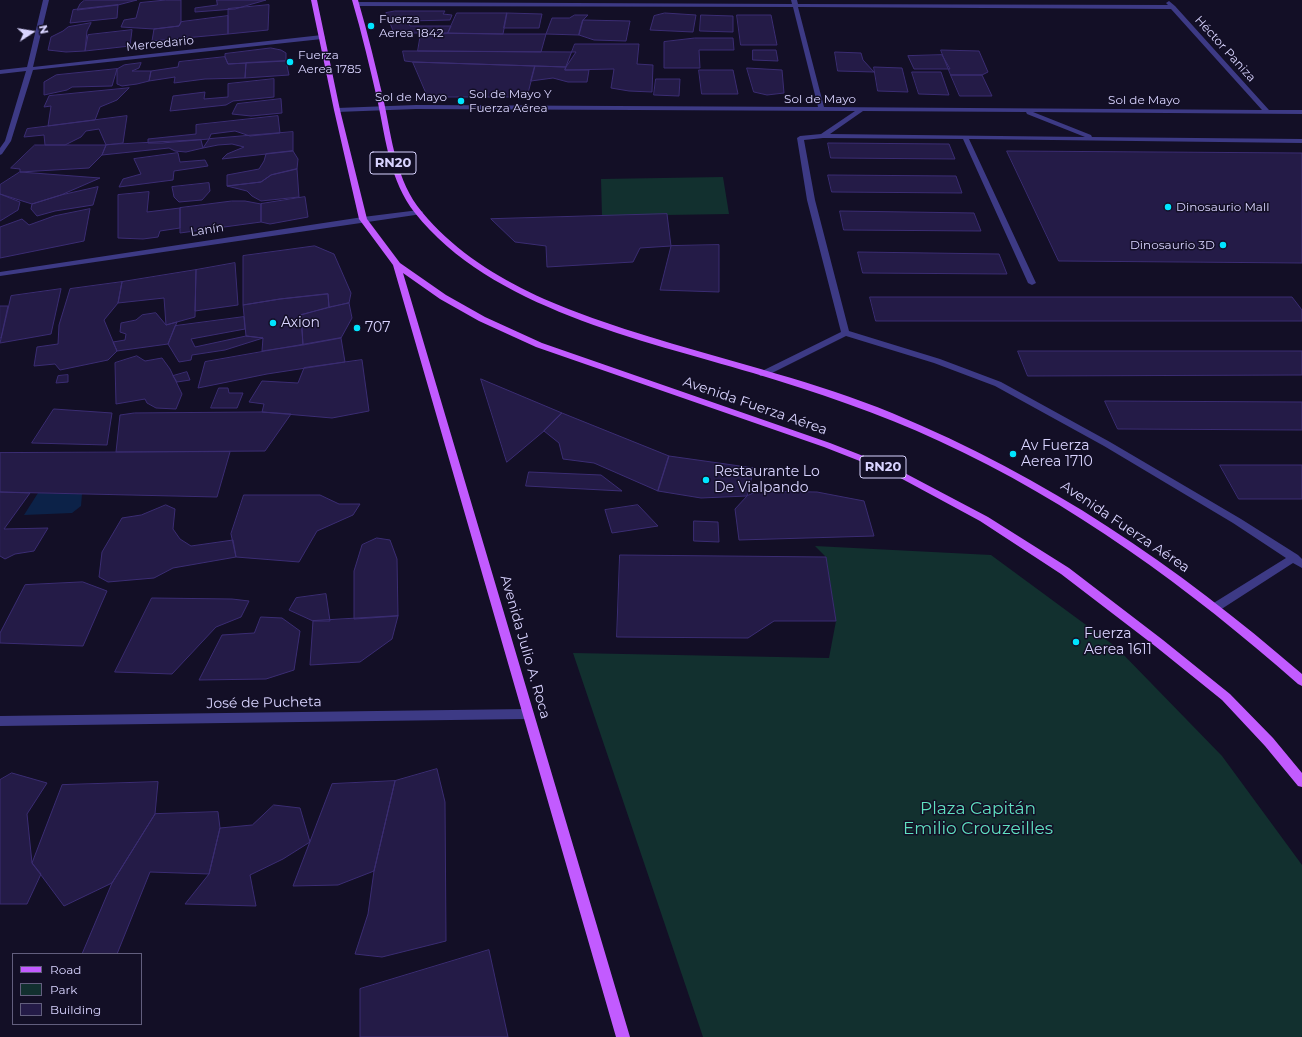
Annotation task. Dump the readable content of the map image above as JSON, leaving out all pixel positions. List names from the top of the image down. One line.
{"streets":{"main road":["RN20","Avenida Fuerza Aérea","Avenida Julio A. Roca"],"street":["Mercedario","Héctor Paniza","Sol de Mayo","Lanín","José de Pucheta"]},"crossings":[["Mercedario","Avenida Fuerza Aérea"],["Héctor Paniza","Sol de Mayo"],["Sol de Mayo","Avenida Fuerza Aérea"],["Lanín","Avenida Fuerza Aérea"],["Avenida Fuerza Aérea","Avenida Julio A. Roca"],["Avenida Julio A. Roca","José de Pucheta"]],"parks":["Plaza Capitán Emilio Crouzeilles"],"places":["Fuerza Aerea 1842","Fuerza Aerea 1785","Sol de Mayo Y Fuerza Aérea","Dinosaurio Mall","Dinosaurio 3D","Axion","707","Av Fuerza Aerea 1710","Restaurante Lo De Vialpando","Fuerza Aerea 1611"],"legend":["Road","Park","Building"],"north":"right"}
